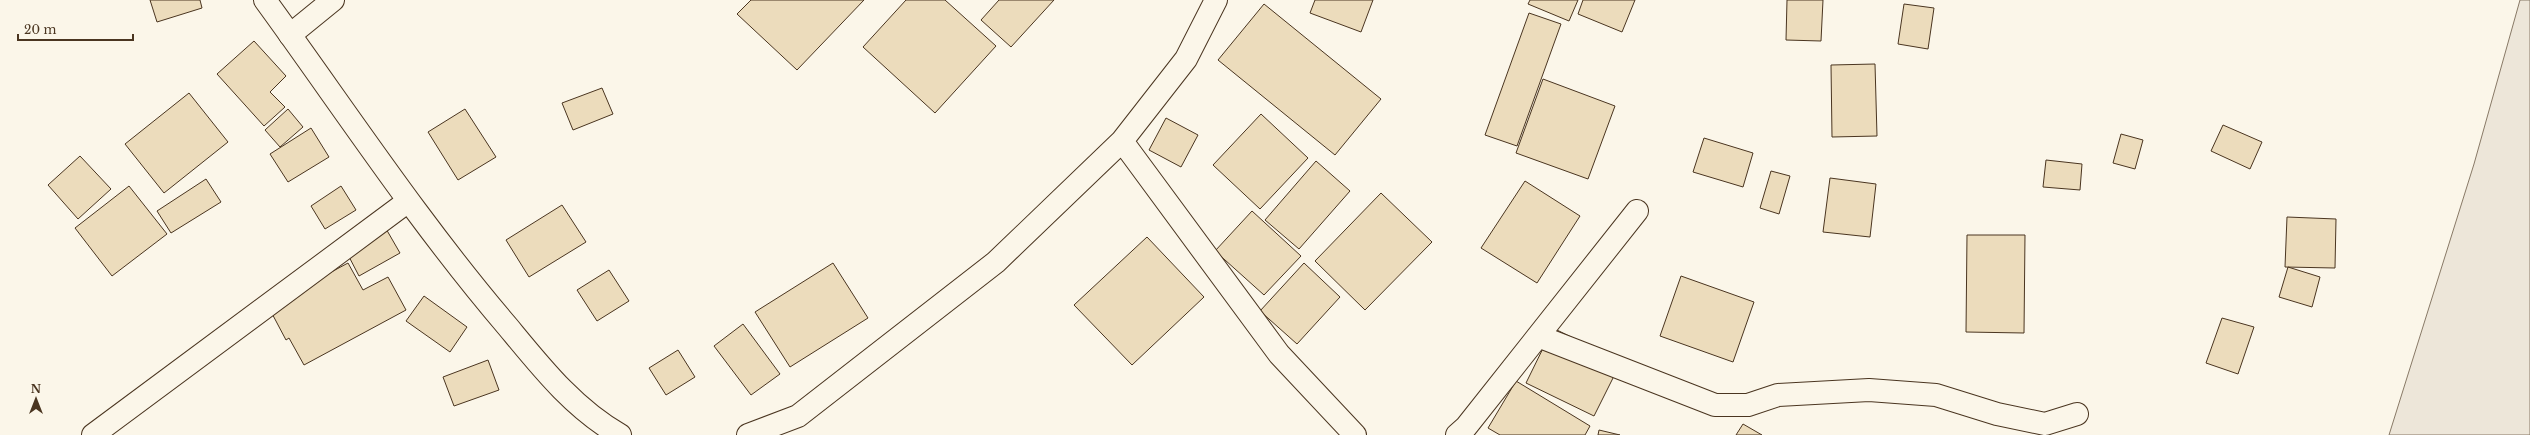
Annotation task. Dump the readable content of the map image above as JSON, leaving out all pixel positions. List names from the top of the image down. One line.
{"scale_bar":"20 m","north":"top"}
